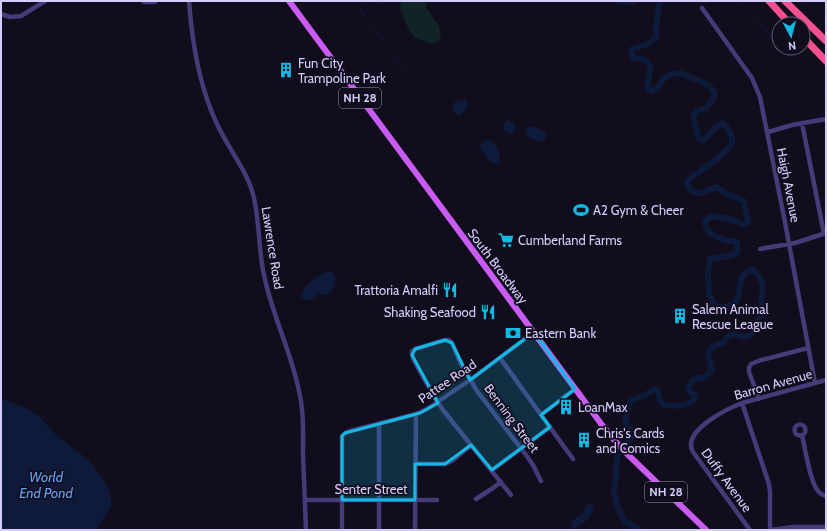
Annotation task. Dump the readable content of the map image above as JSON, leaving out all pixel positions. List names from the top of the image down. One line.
{"streets":{"main road":["NH 28","South Broadway"],"street":["Haigh Avenue","Lawrence Road","Pattee Road","Barron Avenue","Benning Street","Duffy Avenue","Senter Street"]},"crossings":[["Haigh Avenue","Barron Avenue"],["Lawrence Road","Senter Street"],["South Broadway","Pattee Road"],["Pattee Road","Benning Street"],["Pattee Road","Senter Street"],["Barron Avenue","Duffy Avenue"]],"water":["World End Pond"],"places":{"building":["Fun City Trampoline Park","Salem Animal Rescue League","LoanMax","Chris's Cards and Comics"],"sports":["A2 Gym & Cheer"],"supermarket":["Cumberland Farms"],"restaurant":["Trattoria Amalfi","Shaking Seafood"],"bank":["Eastern Bank"]},"north":"bottom"}
